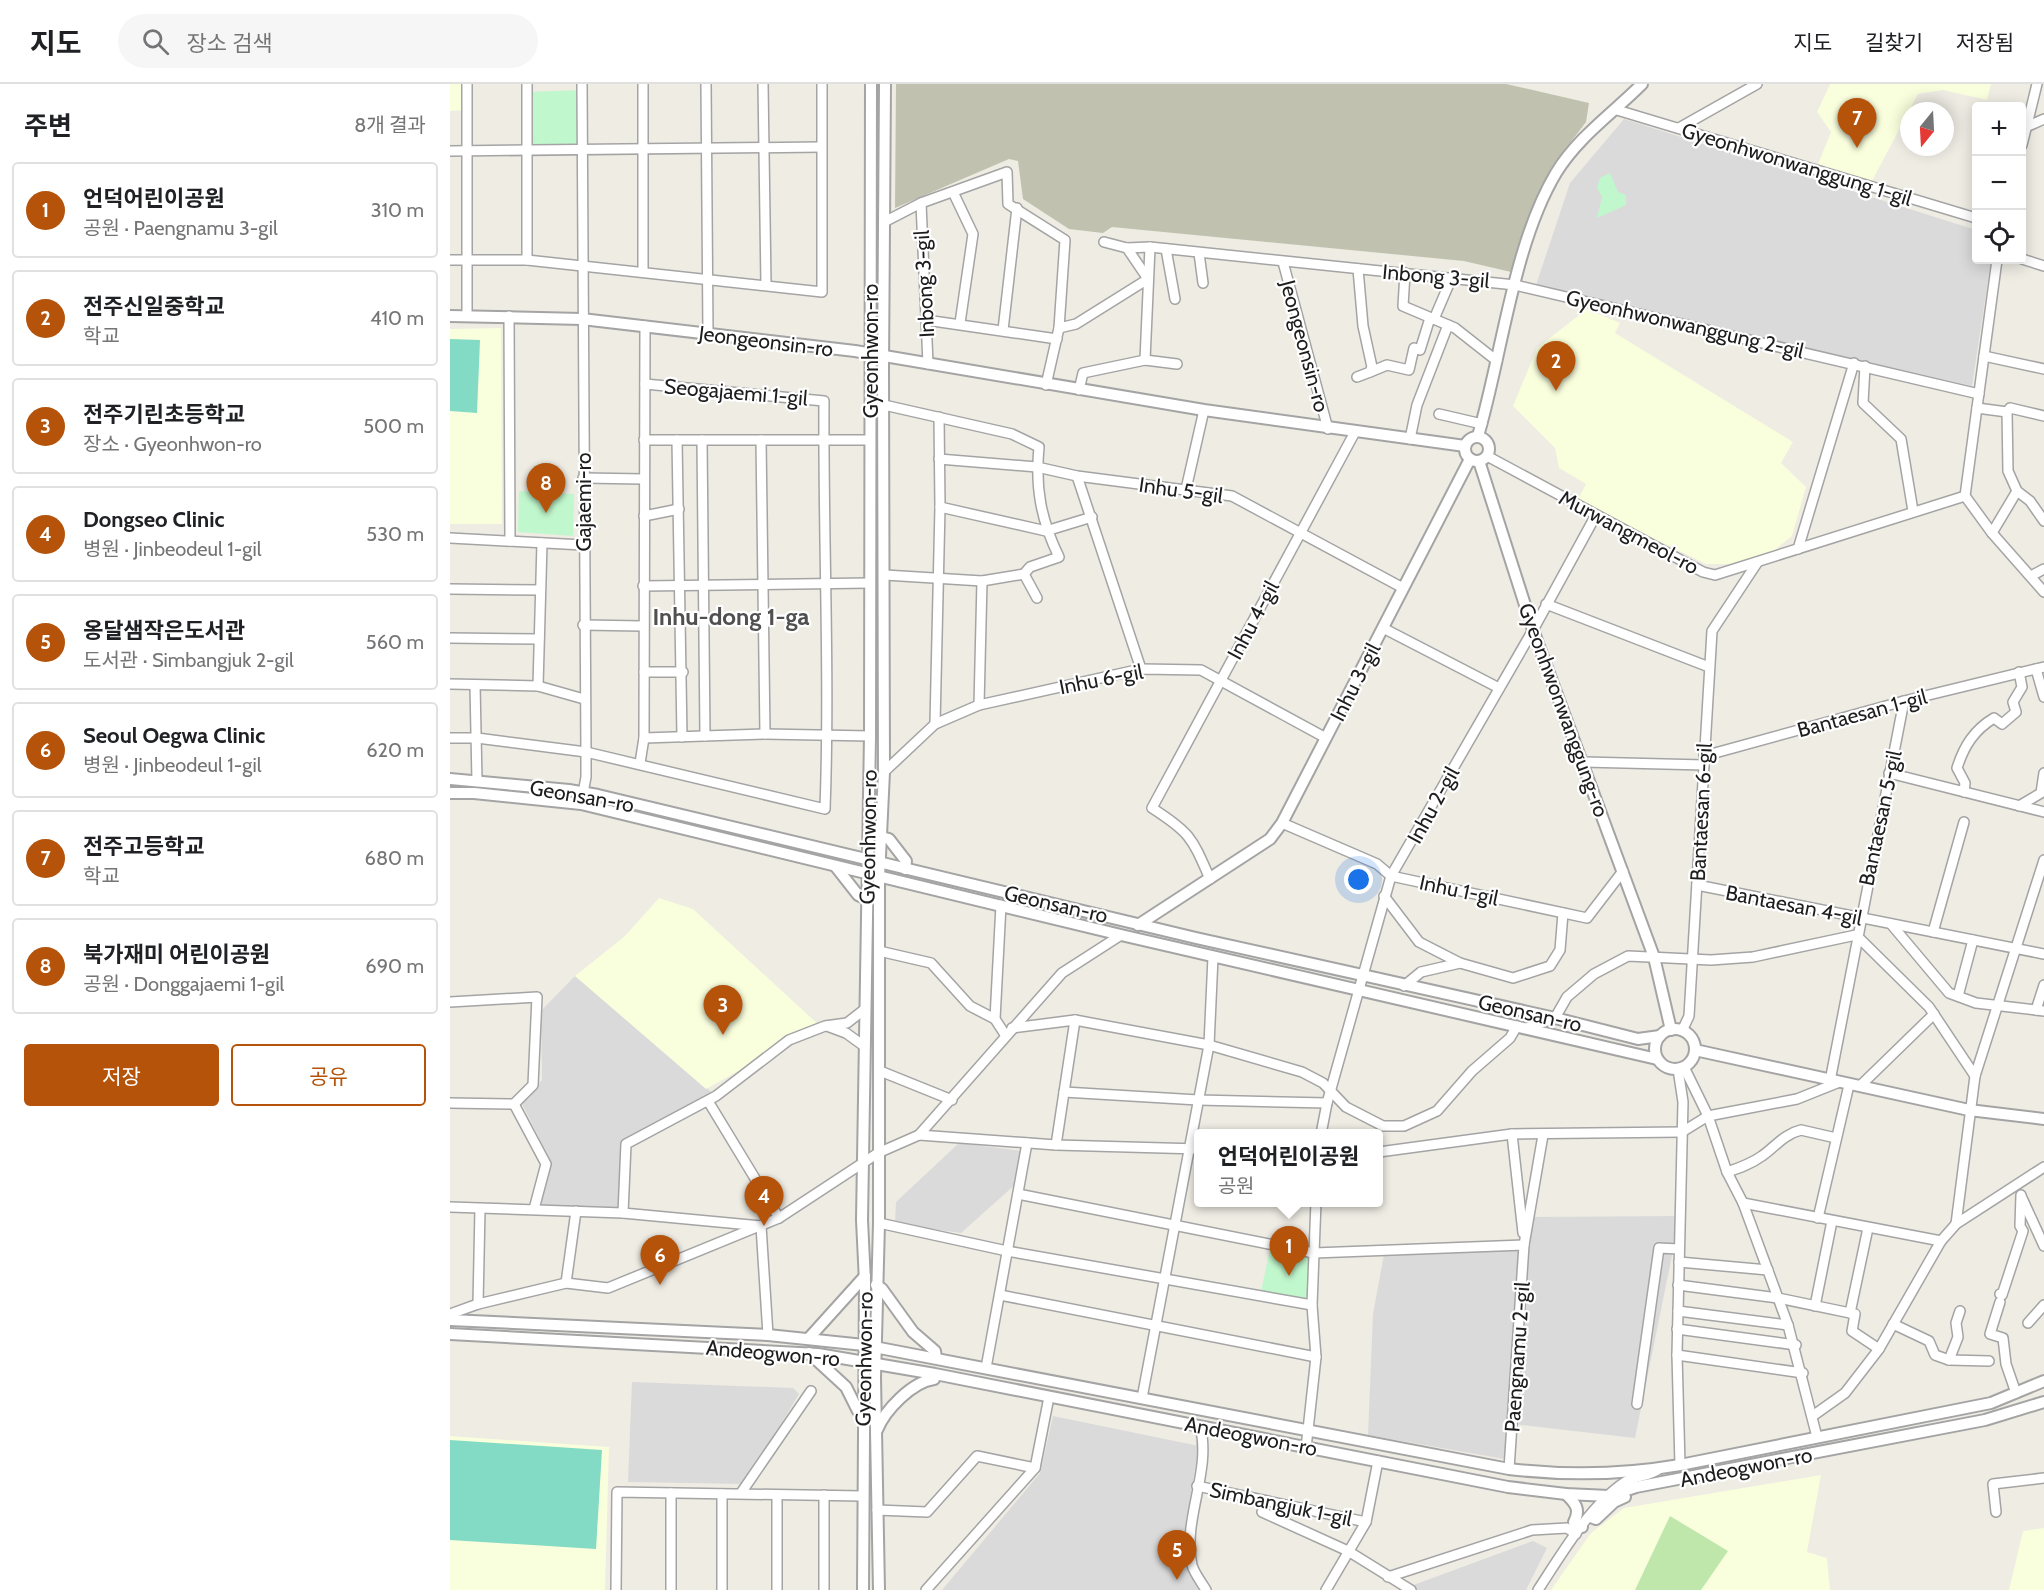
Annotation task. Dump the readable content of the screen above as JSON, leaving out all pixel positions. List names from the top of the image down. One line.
{"streets":{"street":["Gyeonhwonwanggung 1-gil","Inbong 3-gil","Gyeonhwonwanggung 2-gil","Jeongeonsin-ro","Gyeonhwon-ro","Seogajaemi 1-gil","Inhu 5-gil","Gajaemi-ro","Murwangmeol-ro","Inhu 4-gil","Inhu 6-gil","Inhu 3-gil","Gyeonhwonwanggung-ro","Bantaesan 1-gil","Geonsan-ro","Inhu 2-gil","Bantaesan 6-gil","Bantaesan 5-gil","Inhu 1-gil","Bantaesan 4-gil","Andeogwon-ro","Paengnamu 2-gil","Simbangjuk 1-gil"]},"crossings":[["Inbong 3-gil","Gyeonhwonwanggung 2-gil"],["Inbong 3-gil","Jeongeonsin-ro"],["Inbong 3-gil","Gyeonhwon-ro"],["Jeongeonsin-ro","Gyeonhwon-ro"],["Jeongeonsin-ro","Seogajaemi 1-gil"],["Jeongeonsin-ro","Gajaemi-ro"],["Jeongeonsin-ro","Inhu 4-gil"],["Gyeonhwon-ro","Seogajaemi 1-gil"],["Gyeonhwon-ro","Inhu 6-gil"],["Gyeonhwon-ro","Geonsan-ro"],["Gyeonhwon-ro","Andeogwon-ro"],["Inhu 5-gil","Inhu 4-gil"],["Inhu 5-gil","Inhu 3-gil"],["Gajaemi-ro","Geonsan-ro"],["Murwangmeol-ro","Inhu 3-gil"],["Murwangmeol-ro","Gyeonhwonwanggung-ro"],["Murwangmeol-ro","Inhu 2-gil"],["Murwangmeol-ro","Bantaesan 6-gil"],["Inhu 4-gil","Inhu 6-gil"],["Inhu 4-gil","Inhu 3-gil"],["Inhu 6-gil","Inhu 3-gil"],["Inhu 3-gil","Gyeonhwonwanggung-ro"],["Inhu 3-gil","Geonsan-ro"],["Inhu 3-gil","Inhu 1-gil"],["Gyeonhwonwanggung-ro","Bantaesan 1-gil"],["Gyeonhwonwanggung-ro","Geonsan-ro"],["Gyeonhwonwanggung-ro","Inhu 2-gil"],["Gyeonhwonwanggung-ro","Bantaesan 6-gil"],["Gyeonhwonwanggung-ro","Inhu 1-gil"],["Bantaesan 1-gil","Bantaesan 6-gil"],["Bantaesan 1-gil","Bantaesan 5-gil"],["Geonsan-ro","Inhu 2-gil"],["Geonsan-ro","Bantaesan 6-gil"],["Inhu 2-gil","Inhu 1-gil"],["Bantaesan 6-gil","Bantaesan 4-gil"],["Bantaesan 5-gil","Bantaesan 4-gil"],["Andeogwon-ro","Paengnamu 2-gil"],["Andeogwon-ro","Simbangjuk 1-gil"]],"districts":["Inhu-dong 1-ga"],"north":"bottom","page":{"header":"지도","search":"장소 검색","nav":["지도","길찾기","저장됨"],"heading":["주변","8개 결과"],"pins":["7","2","8","3","4","1","6","5"],"map_buttons":["+","−"],"list":[{"mark":"1","name":"언덕어린이공원","note":"공원 · Paengnamu 3-gil","value":"310 m"},{"mark":"2","name":"전주신일중학교","note":"학교","value":"410 m"},{"mark":"3","name":"전주기린초등학교","note":"장소 · Gyeonhwon-ro","value":"500 m"},{"mark":"4","name":"Dongseo Clinic","note":"병원 · Jinbeodeul 1-gil","value":"530 m"},{"mark":"5","name":"옹달샘작은도서관","note":"도서관 · Simbangjuk 2-gil","value":"560 m"},{"mark":"6","name":"Seoul Oegwa Clinic","note":"병원 · Jinbeodeul 1-gil","value":"620 m"},{"mark":"7","name":"전주고등학교","note":"학교","value":"680 m"},{"mark":"8","name":"북가재미 어린이공원","note":"공원 · Donggajaemi 1-gil","value":"690 m"}],"buttons":["저장","공유"],"popup":["언덕어린이공원","공원"]}}
